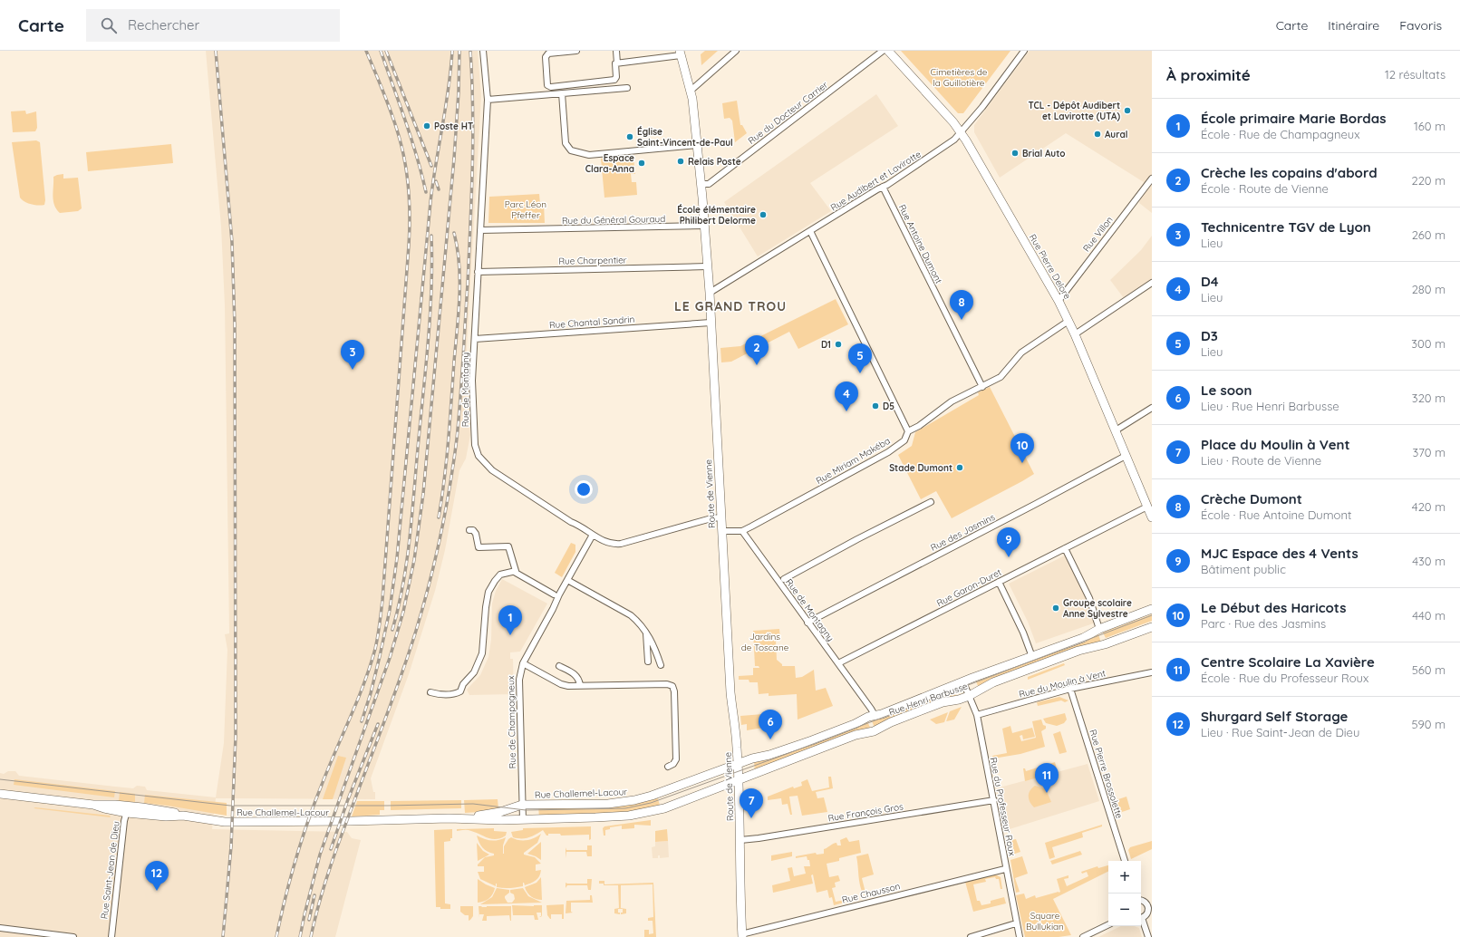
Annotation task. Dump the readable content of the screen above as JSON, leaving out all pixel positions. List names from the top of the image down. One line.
{"streets":{"street":["Rue du Docteur Carrier","Rue Audibert et Lavirotte","Rue du Général Gouraud","Rue Villon","Rue Antoine Dumont","Rue Charpentier","Rue Pierre Delore","Rue Chantal Sandrin","Rue de Montagny","Rue Miriam Makéba","Route de Vienne","Rue des Jasmins","Rue Garon-Duret","Rue du Moulin à Vent","Rue Henri Barbusse","Rue de Champagneux","Rue Pierre Brossolette","Rue Challemel-Lacour","Rue du Professeur Roux","Rue François Gros","Rue Saint-Jean de Dieu","Rue Chausson"]},"crossings":[["Rue du Docteur Carrier","Route de Vienne"],["Rue Audibert et Lavirotte","Rue Antoine Dumont"],["Rue Audibert et Lavirotte","Rue Pierre Delore"],["Rue Audibert et Lavirotte","Route de Vienne"],["Rue du Général Gouraud","Rue de Montagny"],["Rue du Général Gouraud","Route de Vienne"],["Rue Villon","Rue Pierre Delore"],["Rue Antoine Dumont","Rue Miriam Makéba"],["Rue Charpentier","Rue de Montagny"],["Rue Charpentier","Route de Vienne"],["Rue Pierre Delore","Rue Miriam Makéba"],["Rue Pierre Delore","Rue des Jasmins"],["Rue Pierre Delore","Rue Garon-Duret"],["Rue Chantal Sandrin","Rue de Montagny"],["Rue Chantal Sandrin","Route de Vienne"],["Rue de Montagny","Rue Miriam Makéba"],["Rue de Montagny","Route de Vienne"],["Rue de Montagny","Rue des Jasmins"],["Rue de Montagny","Rue Garon-Duret"],["Rue de Montagny","Rue Henri Barbusse"],["Rue de Montagny","Rue de Champagneux"],["Route de Vienne","Rue Henri Barbusse"],["Route de Vienne","Rue Challemel-Lacour"],["Route de Vienne","Rue François Gros"],["Route de Vienne","Rue Chausson"],["Rue du Moulin à Vent","Rue Pierre Brossolette"],["Rue du Moulin à Vent","Rue du Professeur Roux"],["Rue Henri Barbusse","Rue Challemel-Lacour"],["Rue Henri Barbusse","Rue du Professeur Roux"],["Rue de Champagneux","Rue Challemel-Lacour"],["Rue Challemel-Lacour","Rue Saint-Jean de Dieu"],["Rue du Professeur Roux","Rue François Gros"],["Rue du Professeur Roux","Rue Chausson"]],"districts":["LE GRAND TROU"],"parks":["Cimetières de la Guillotière","Parc Léon Pfeffer","Jardins de Toscane","Square Bullukian"],"places":["TCL - Dépôt Audibert et Lavirotte (UTA)","Poste HT","Aural","Église Saint-Vincent-de-Paul","Brial Auto","Relais Poste","Espace Clara-Anna","École élémentaire Philibert Delorme","D1","D5","Stade Dumont","Groupe scolaire Anne Sylvestre"],"page":{"header":"Carte","search":"Rechercher","nav":["Carte","Itinéraire","Favoris"],"heading":["À proximité","12 résultats"],"list":[{"mark":"1","name":"École primaire Marie Bordas","note":"École · Rue de Champagneux","value":"160 m"},{"mark":"2","name":"Crèche les copains d'abord","note":"École · Route de Vienne","value":"220 m"},{"mark":"3","name":"Technicentre TGV de Lyon","note":"Lieu","value":"260 m"},{"mark":"4","name":"D4","note":"Lieu","value":"280 m"},{"mark":"5","name":"D3","note":"Lieu","value":"300 m"},{"mark":"6","name":"Le soon","note":"Lieu · Rue Henri Barbusse","value":"320 m"},{"mark":"7","name":"Place du Moulin à Vent","note":"Lieu · Route de Vienne","value":"370 m"},{"mark":"8","name":"Crèche Dumont","note":"École · Rue Antoine Dumont","value":"420 m"},{"mark":"9","name":"MJC Espace des 4 Vents","note":"Bâtiment public","value":"430 m"},{"mark":"10","name":"Le Début des Haricots","note":"Parc · Rue des Jasmins","value":"440 m"},{"mark":"11","name":"Centre Scolaire La Xavière","note":"École · Rue du Professeur Roux","value":"560 m"},{"mark":"12","name":"Shurgard Self Storage","note":"Lieu · Rue Saint-Jean de Dieu","value":"590 m"}],"pins":["8","2","3","5","4","10","9","1","6","11","7","12"],"map_buttons":["+","−"]}}
